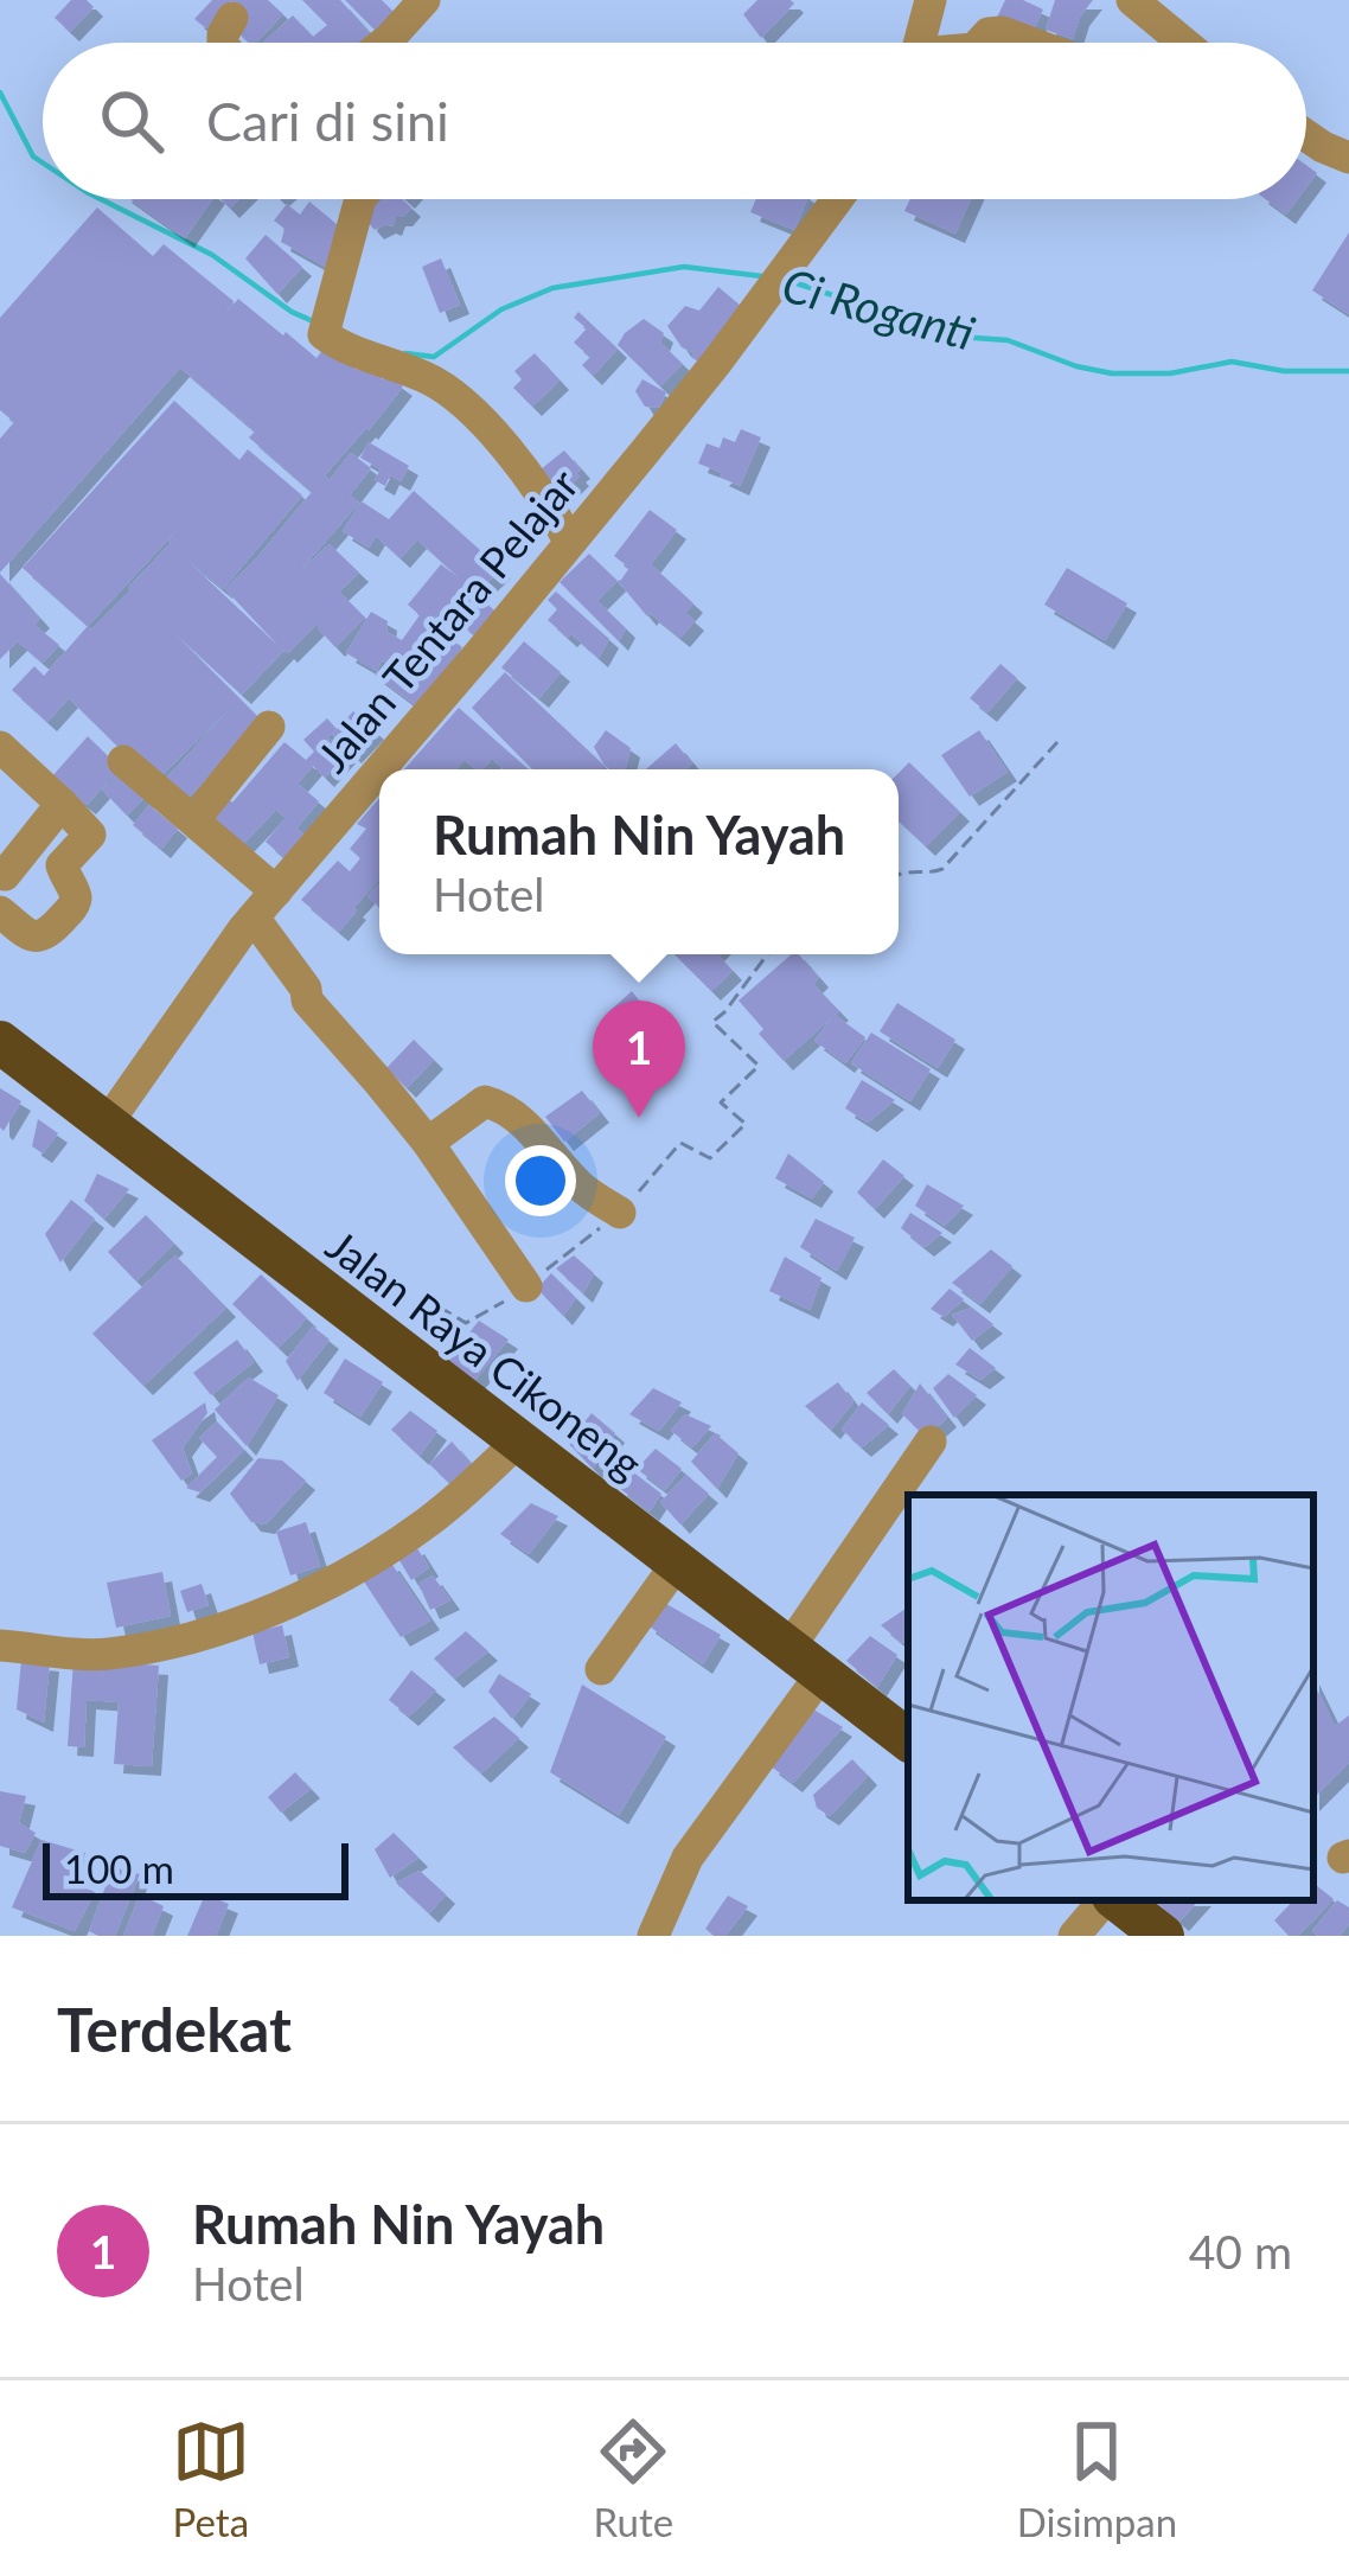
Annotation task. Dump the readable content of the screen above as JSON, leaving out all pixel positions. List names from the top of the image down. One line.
{"streets":{"highway":["Jalan Raya Cikoneng"],"street":["Jalan Tentara Pelajar"]},"crossings":[["Jalan Tentara Pelajar","Jalan Raya Cikoneng"]],"water":["Ci Roganti"],"scale_bar":"100 m","page":{"search":"Cari di sini","popup":["Rumah Nin Yayah","Hotel"],"pins":"1","scale":"100 m","heading":"Terdekat","list":[{"mark":"1","name":"Rumah Nin Yayah","note":"Hotel","value":"40 m"}],"nav":["Peta","Rute","Disimpan"]}}
